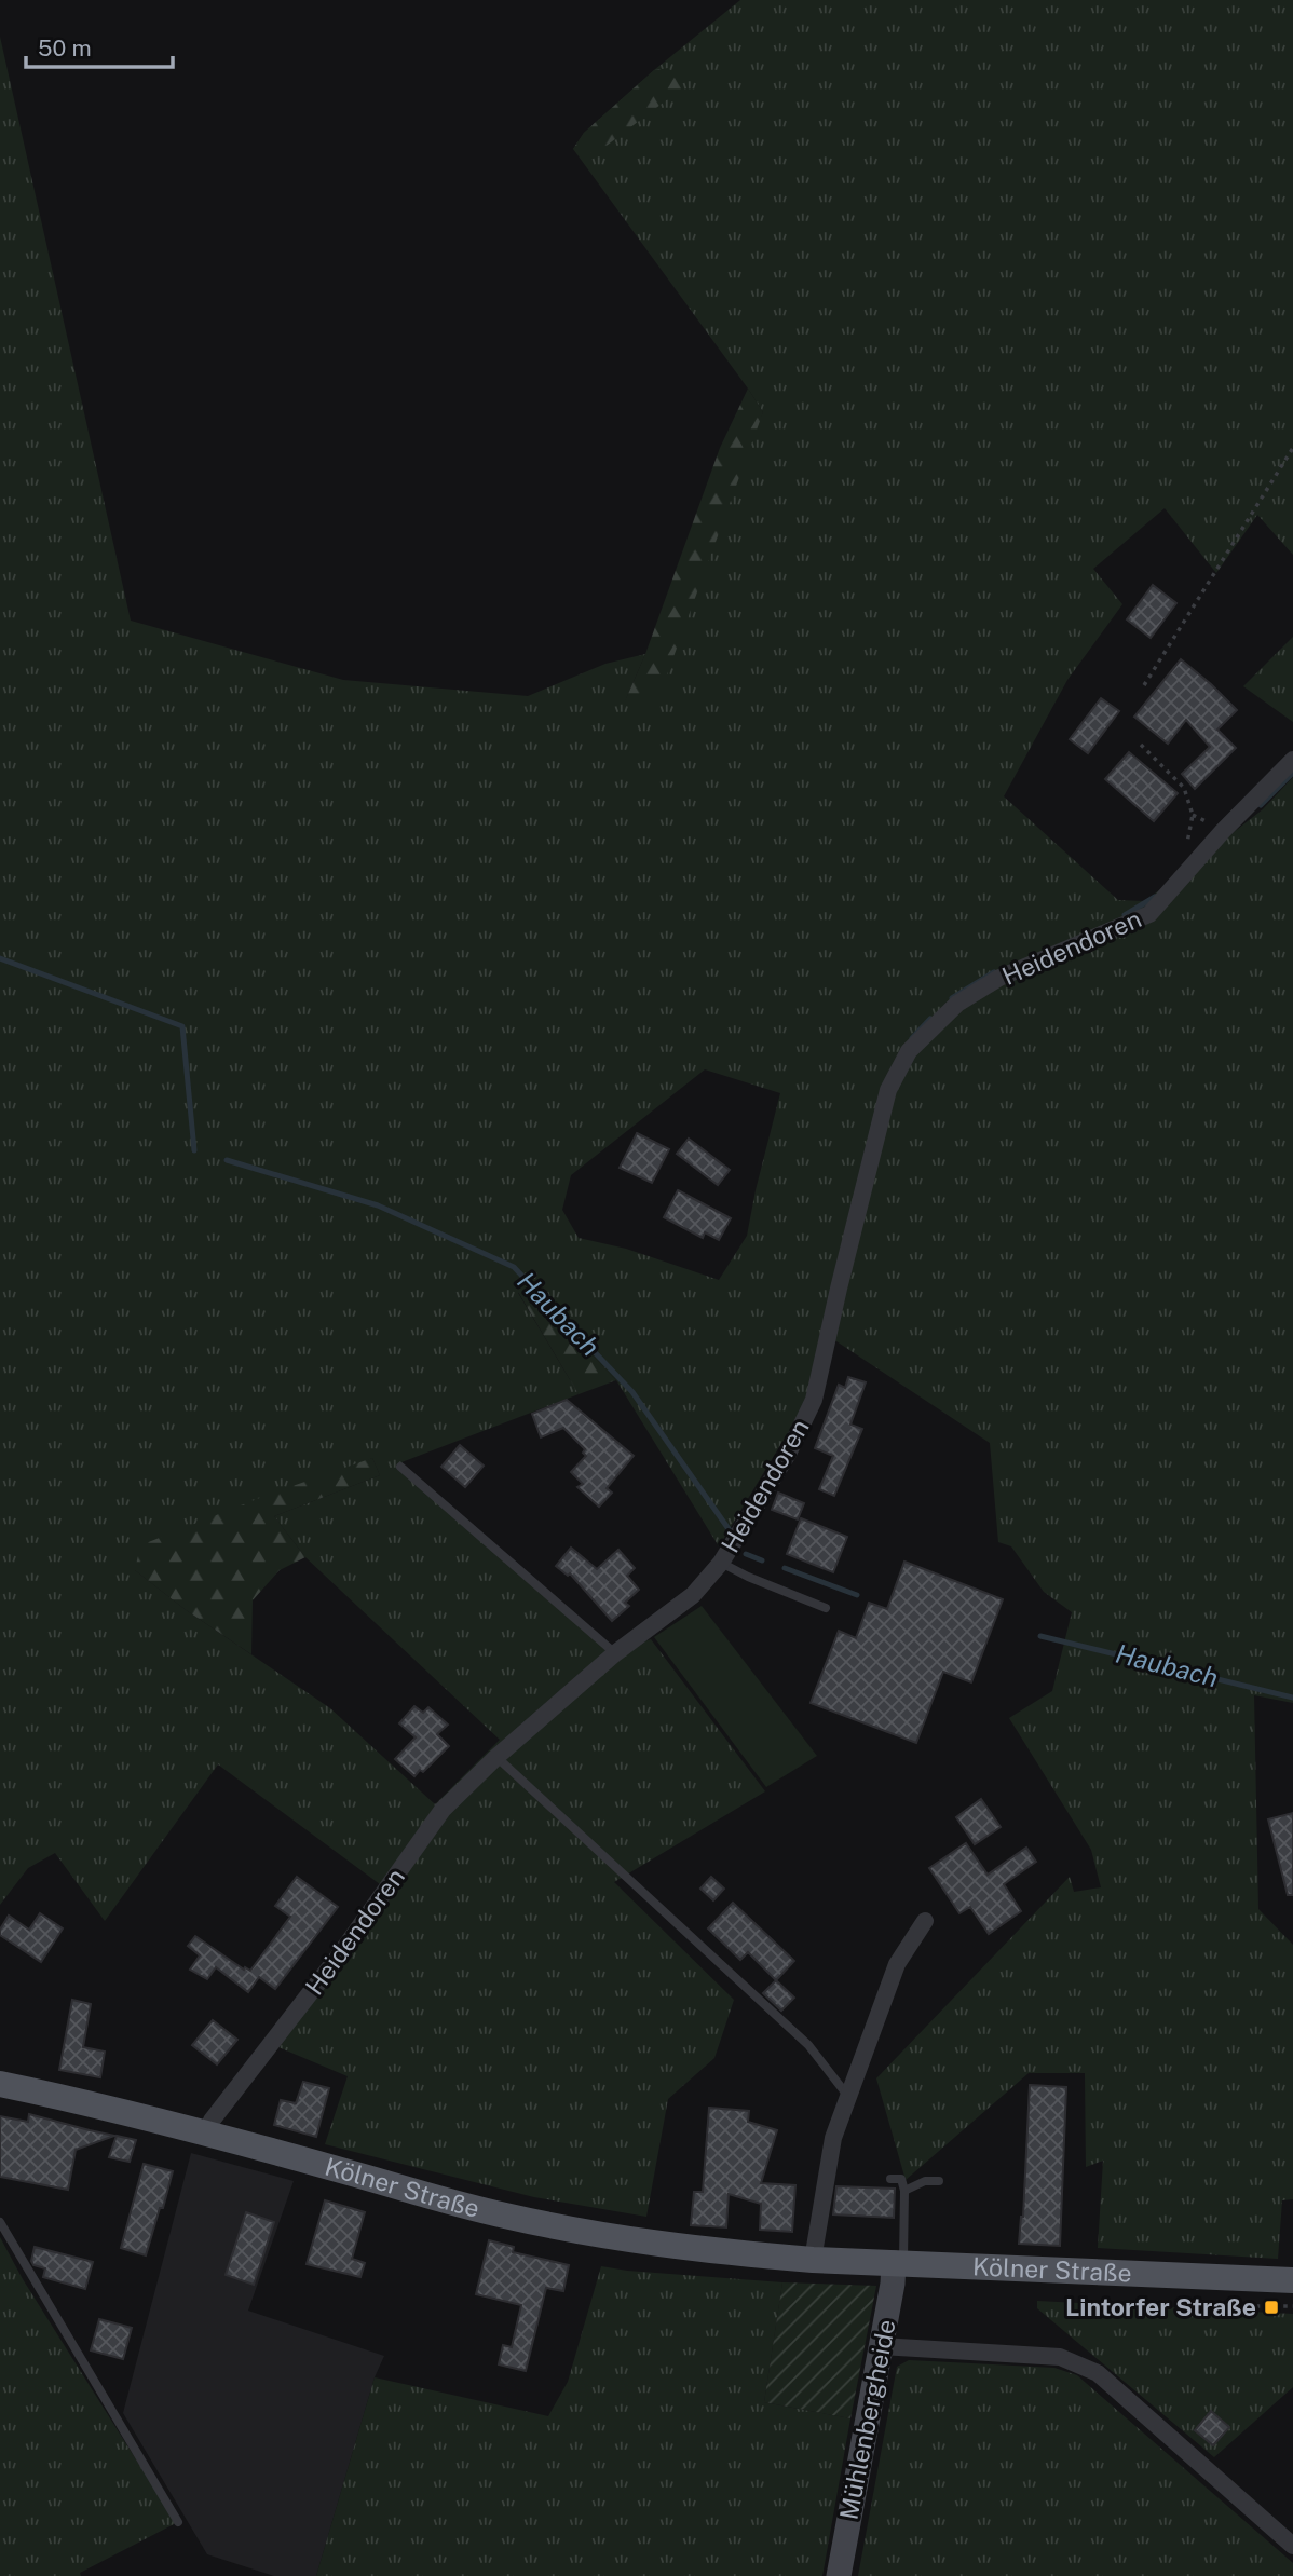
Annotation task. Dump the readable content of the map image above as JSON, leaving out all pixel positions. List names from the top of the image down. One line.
{"streets":{"main road":["Kölner Straße"],"street":["Heidendoren","Mühlenbergheide"]},"crossings":[["Heidendoren","Kölner Straße"],["Kölner Straße","Mühlenbergheide"]],"water":["Haubach"],"places":{"transit":["Lintorfer Straße"]},"scale_bar":"50 m"}
